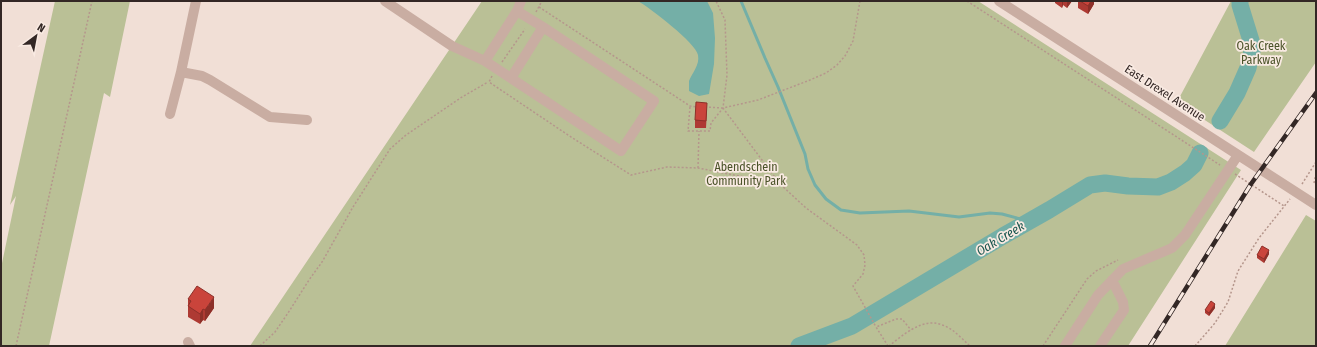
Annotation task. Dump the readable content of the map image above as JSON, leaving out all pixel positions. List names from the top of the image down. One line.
{"streets":{"street":["East Drexel Avenue"]},"water":["Oak Creek"],"parks":["Oak Creek Parkway","Abendschein Community Park"],"north":"top right"}
